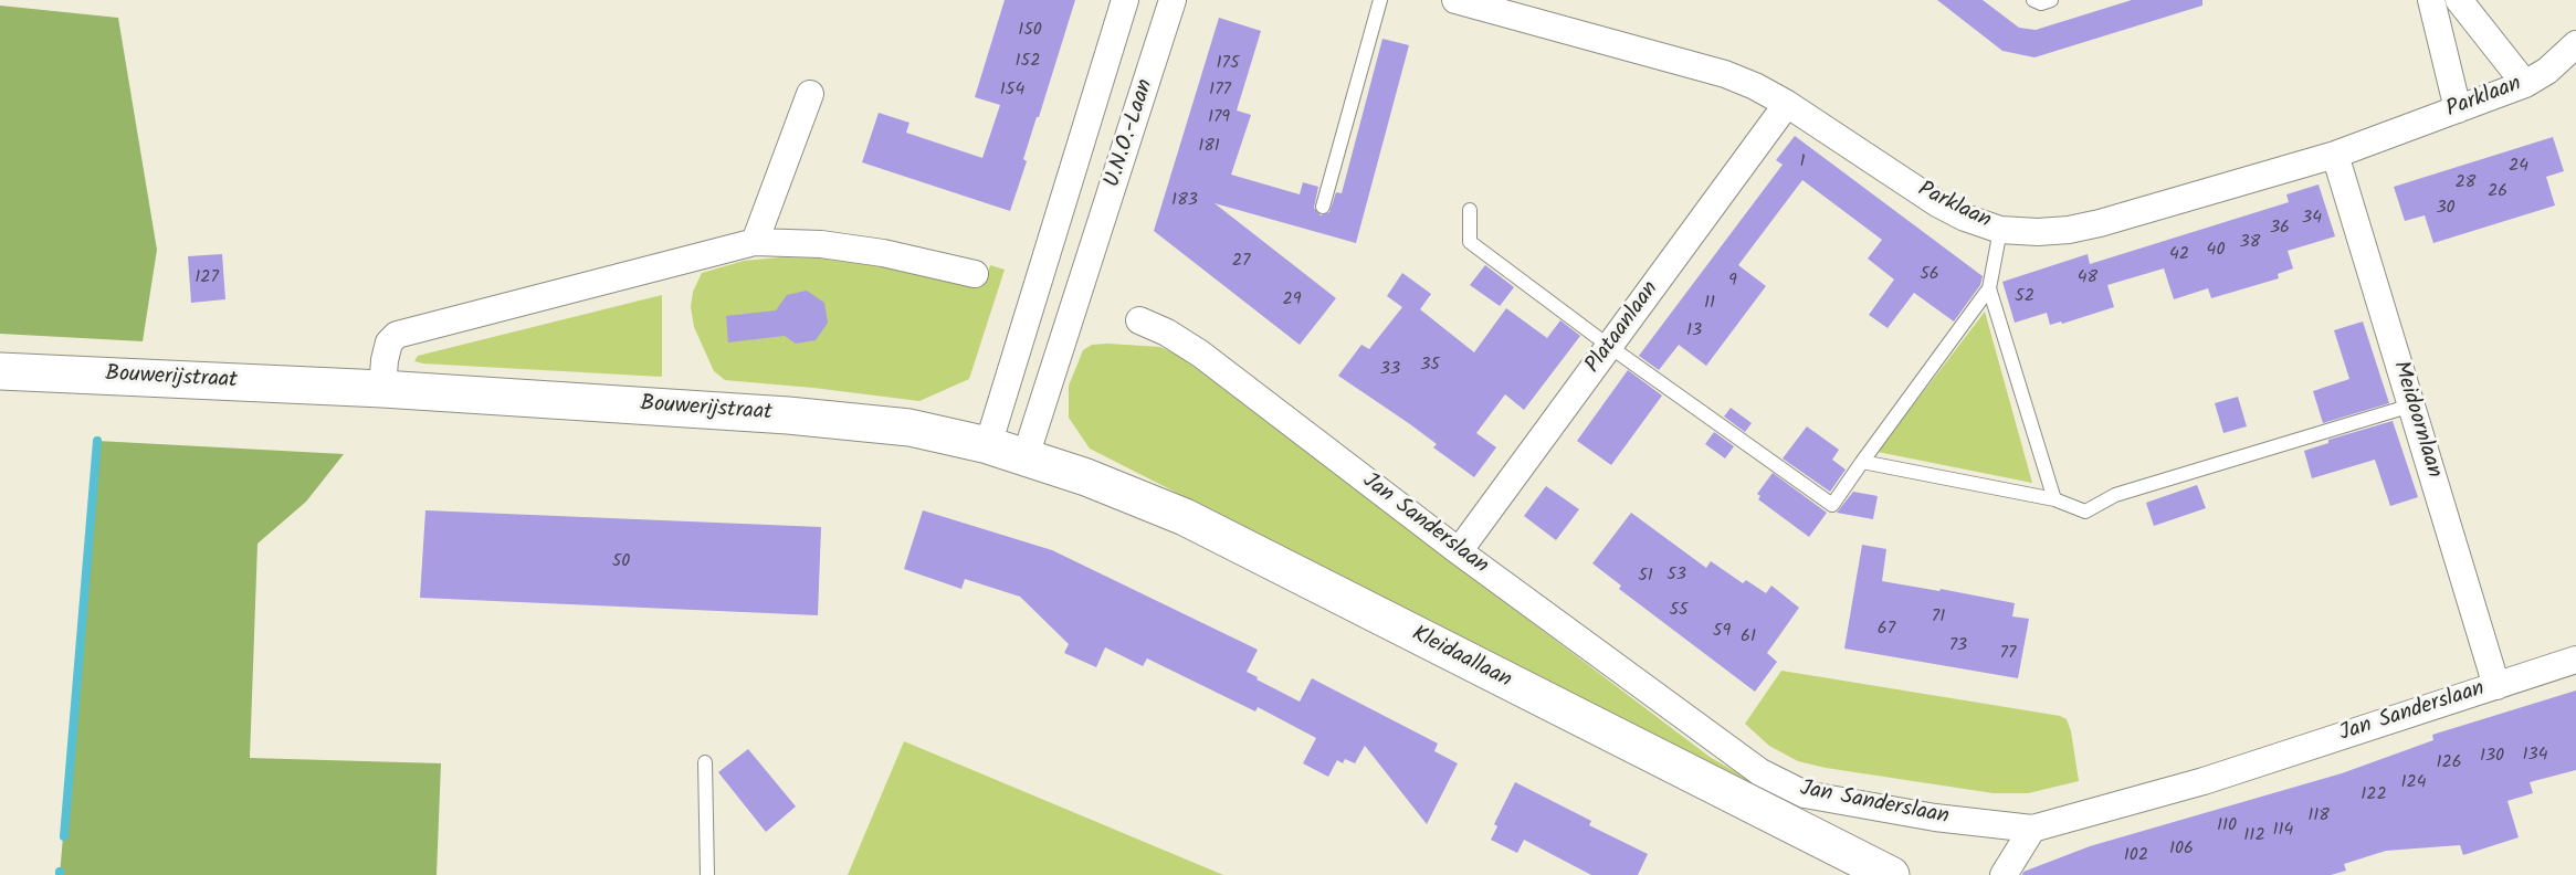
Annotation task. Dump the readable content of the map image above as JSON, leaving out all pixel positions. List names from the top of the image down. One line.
{"streets":{"street":["Parklaan","U.N.O.-Laan","Plataanlaan","Bouwerijstraat","Meidoornlaan","Jan Sanderslaan","Kleidaallaan"]},"crossings":[["Parklaan","Plataanlaan"],["Parklaan","Meidoornlaan"],["U.N.O.-Laan","Bouwerijstraat"],["U.N.O.-Laan","Kleidaallaan"],["Plataanlaan","Jan Sanderslaan"],["Bouwerijstraat","Kleidaallaan"],["Meidoornlaan","Jan Sanderslaan"]],"house_numbers":["150","152","175","154","177","179","181","1","24","28","26","183","30","34","36","38","40","42","27","56","127","48","9","52","29","11","13","35","33","50","53","51","55","71","67","59","61","73","77","134","130","126","124","122","118","110","114","112","106","102"]}
